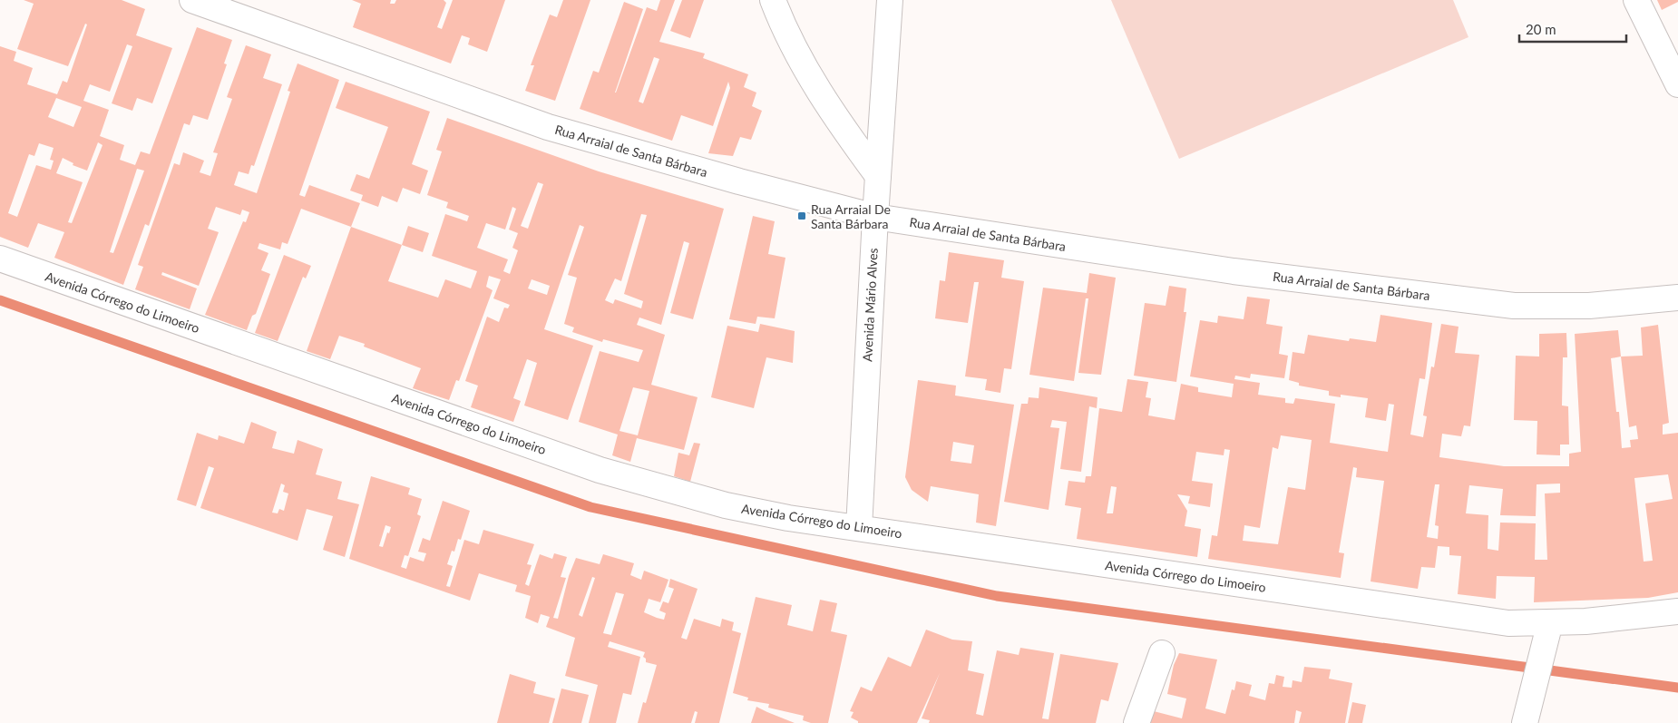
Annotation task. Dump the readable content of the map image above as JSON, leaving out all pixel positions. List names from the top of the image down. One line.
{"streets":{"street":["Rua Arraial de Santa Bárbara","Avenida Córrego do Limoeiro","Avenida Mário Alves"]},"crossings":[["Rua Arraial de Santa Bárbara","Avenida Mário Alves"],["Avenida Córrego do Limoeiro","Avenida Mário Alves"]],"places":{"transit":["Rua Arraial De Santa Bárbara"]},"scale_bar":"20 m"}
